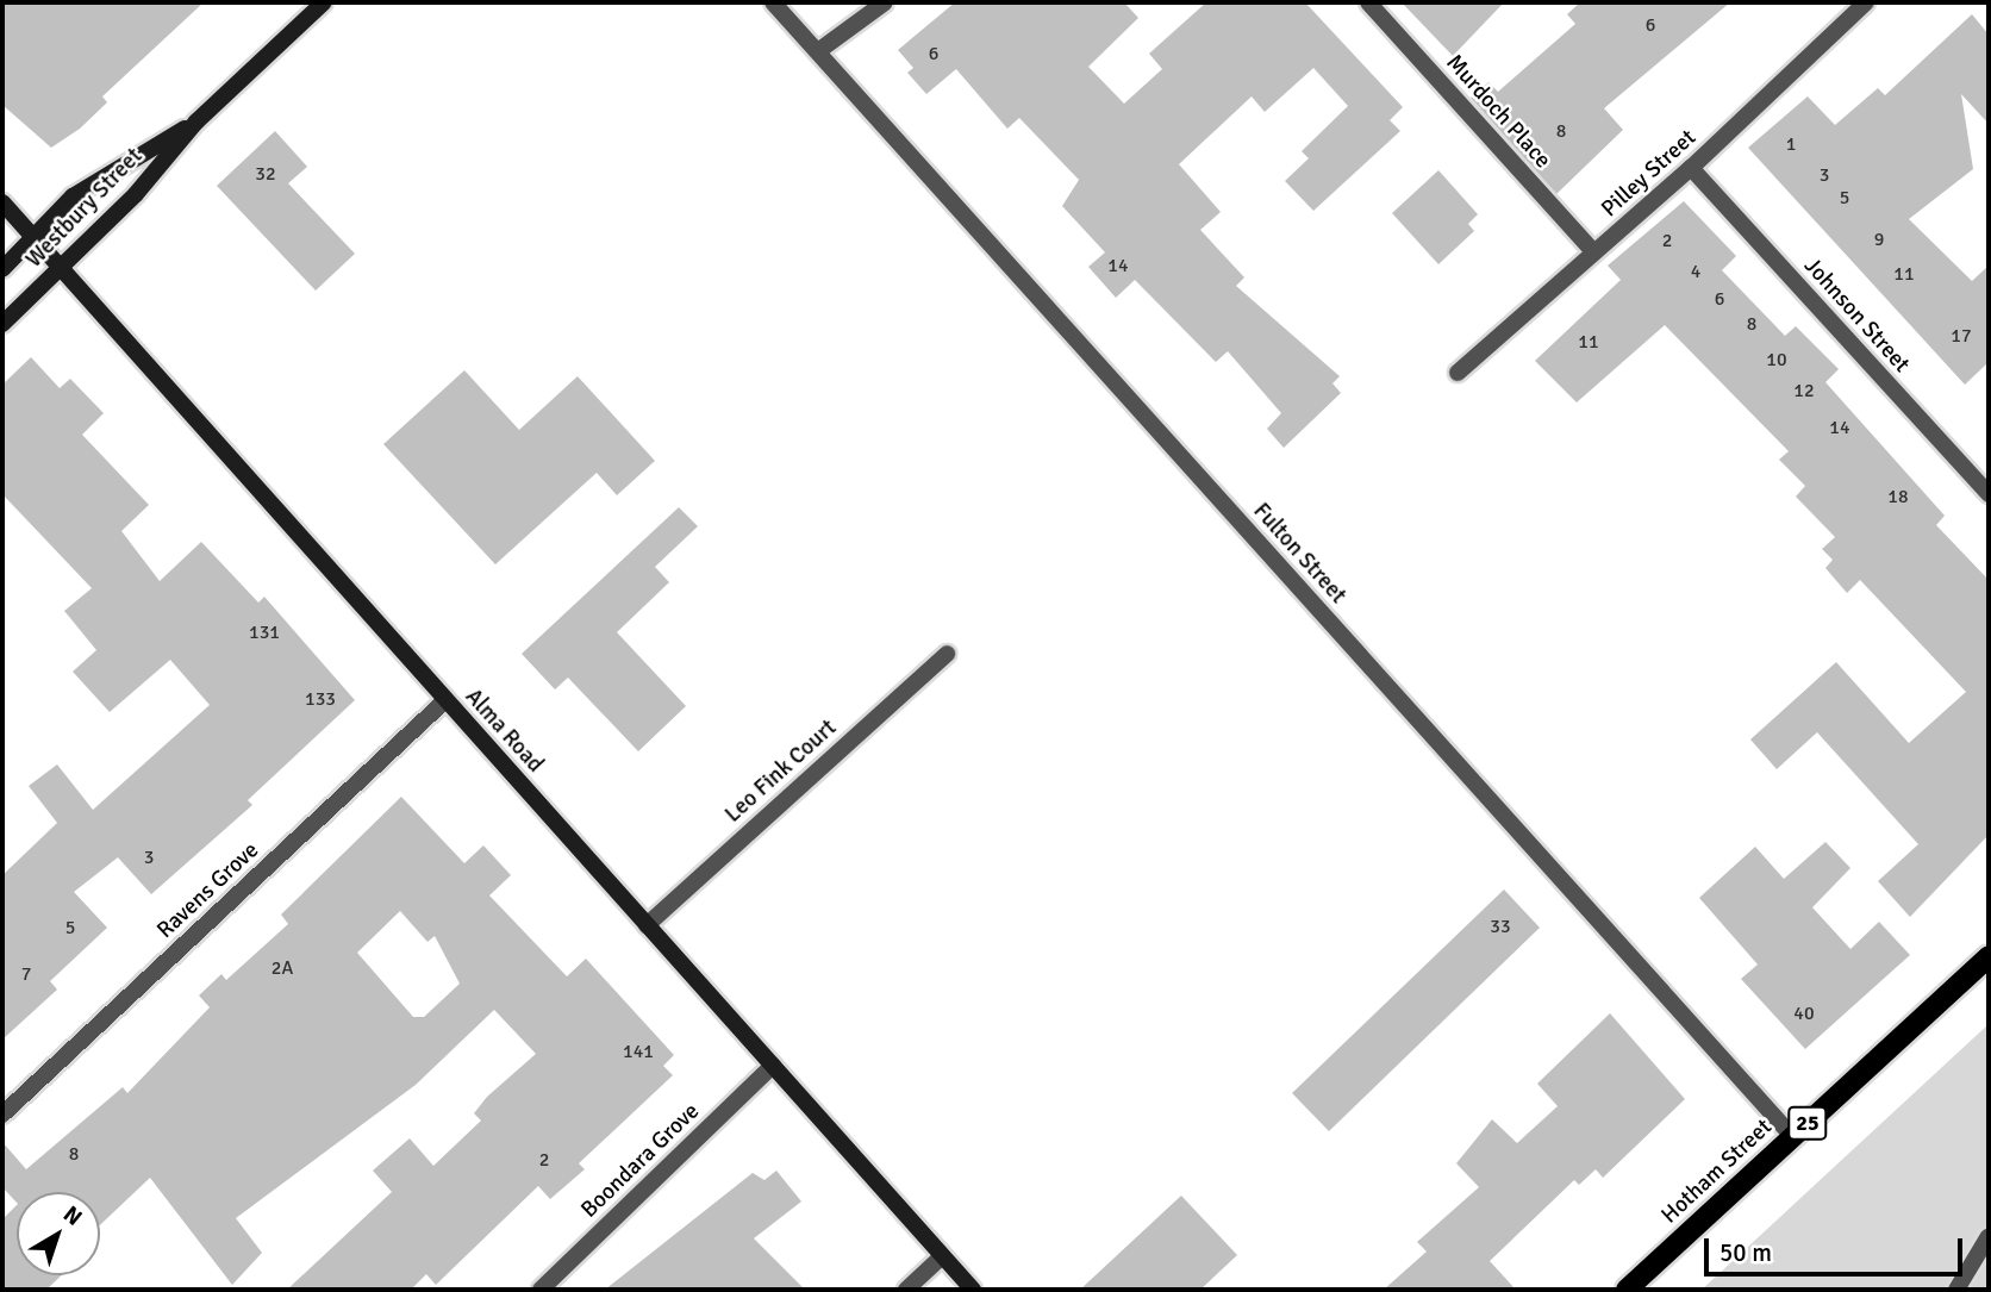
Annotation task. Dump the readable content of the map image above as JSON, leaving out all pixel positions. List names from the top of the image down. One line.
{"streets":{"main road":["25","Hotham Street"],"street":["Murdoch Place","Pilley Street","Westbury Street","Johnson Street","Fulton Street","Alma Road","Leo Fink Court","Ravens Grove","Boondara Grove"]},"crossings":[["Murdoch Place","Pilley Street"],["Pilley Street","Johnson Street"],["Westbury Street","Alma Road"],["Fulton Street","Hotham Street"],["Alma Road","Leo Fink Court"],["Alma Road","Ravens Grove"],["Alma Road","Boondara Grove"]],"house_numbers":["6","6","8","1","32","3","5","9","2","14","4","11","6","8","17","11","10","12","14","18","131","133","3","33","5","2A","7","40","141","8","2"],"scale_bar":"50 m","north":"top right"}
